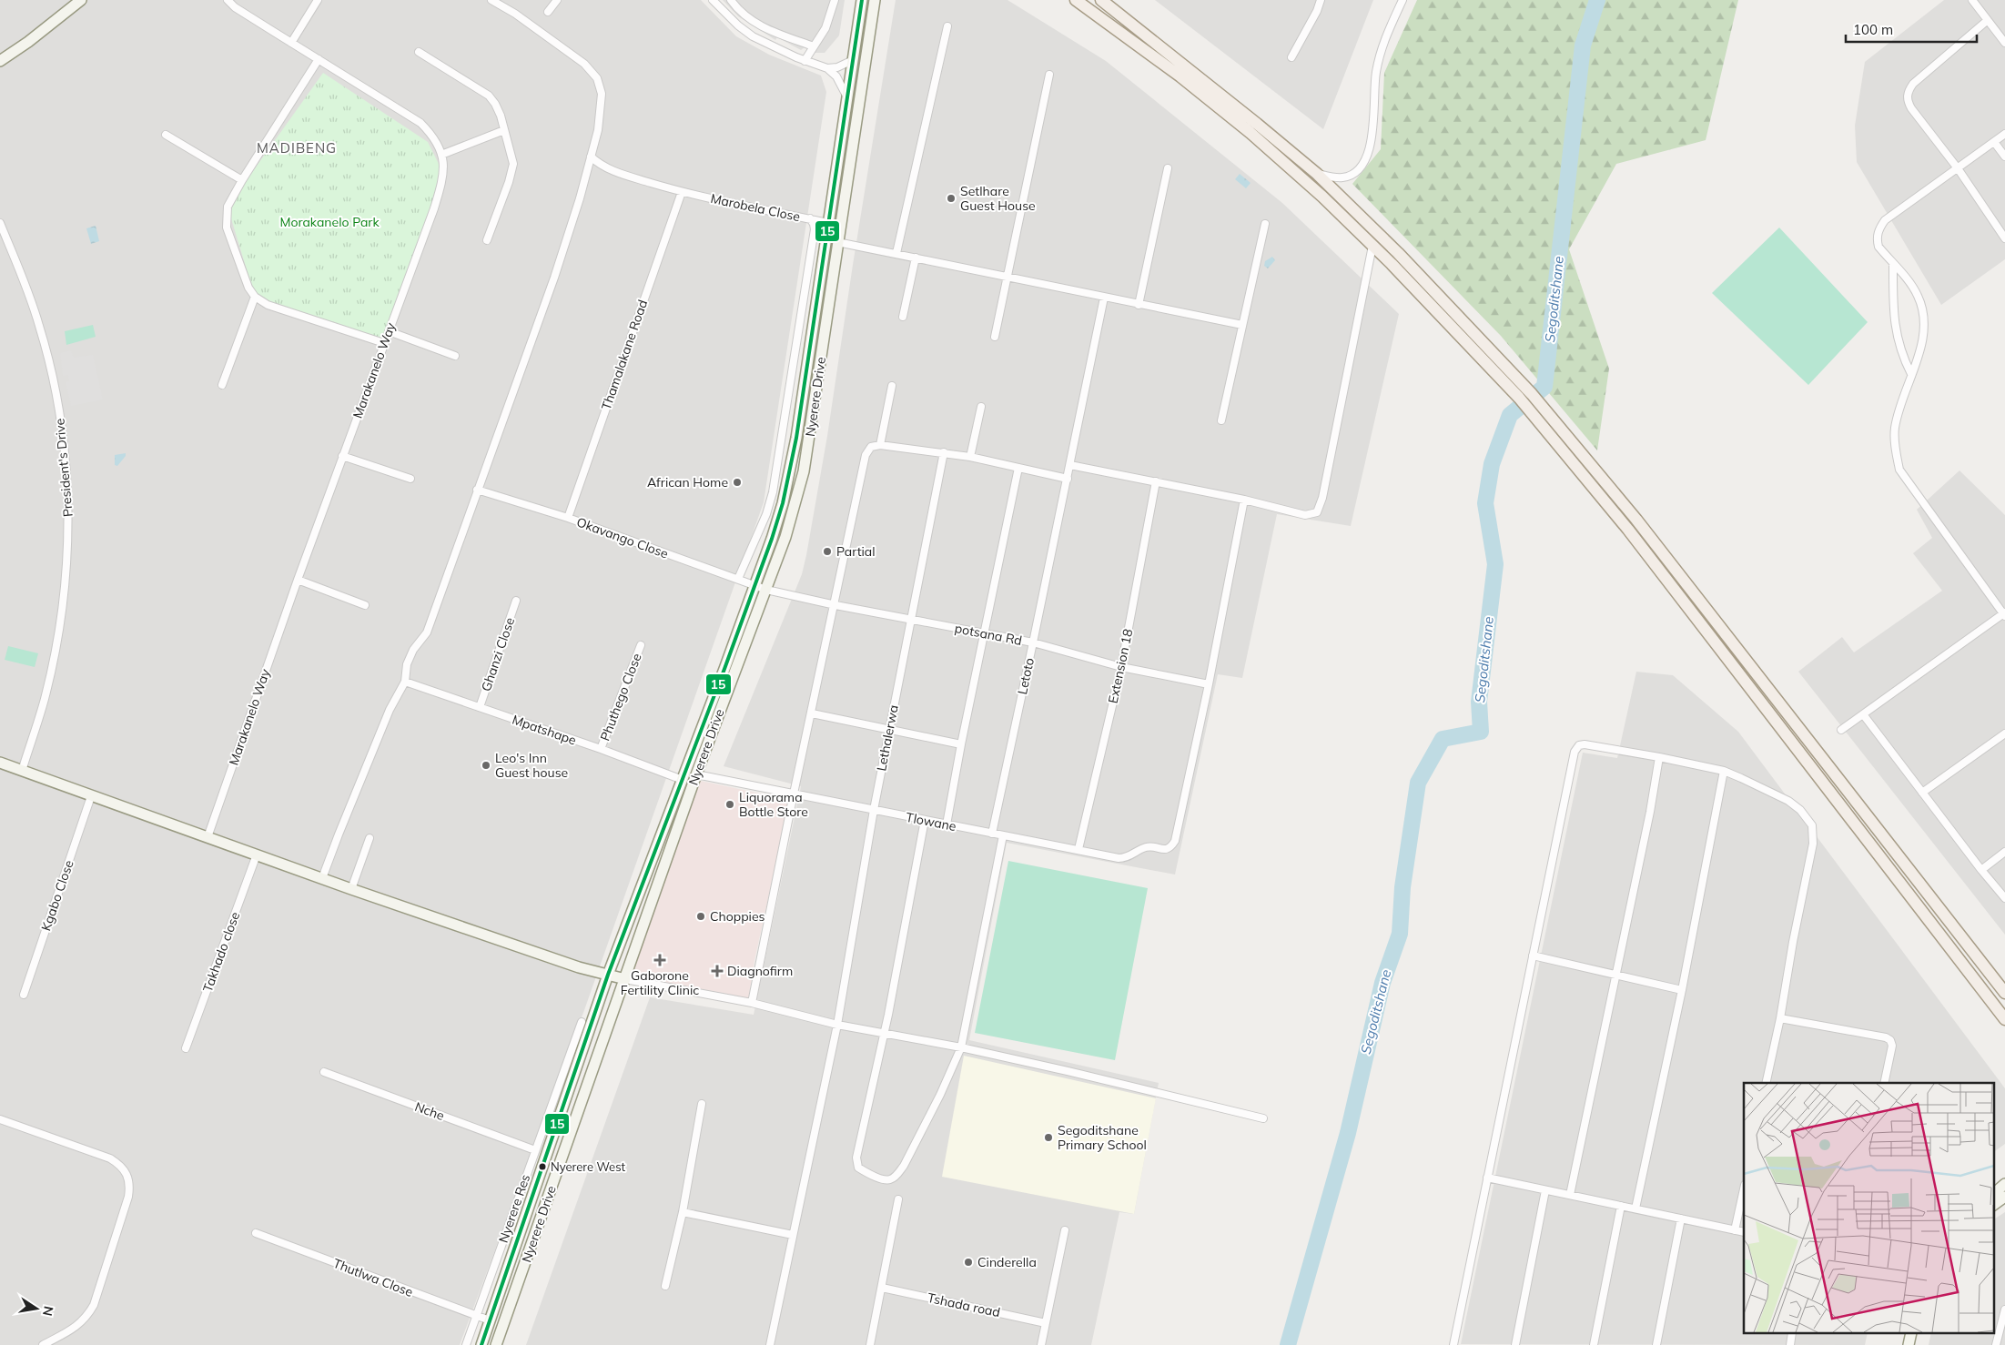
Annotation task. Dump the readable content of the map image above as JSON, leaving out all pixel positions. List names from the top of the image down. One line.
{"streets":{"main road":["Nyerere Drive"],"street":["Marobela Close","Thamalakane Road","Marakanelo Way","President's Drive","Okavango Close","potsana Rd","Ghanzi Close","Extension 18","Letoto","Phuthego Close","Mpatshape","Lethalerwa","Tlowane","Kgabo Close","Takhado close","Nche","Nyerere Res","Thutlwa Close","Tshada road"]},"crossings":[["Marobela Close","Thamalakane Road"],["Marobela Close","Nyerere Drive"],["Thamalakane Road","Okavango Close"],["Nyerere Drive","Okavango Close"],["Nyerere Drive","potsana Rd"],["Nyerere Drive","Mpatshape"],["Nyerere Drive","Tlowane"],["Nyerere Drive","Thutlwa Close"],["Okavango Close","potsana Rd"],["potsana Rd","Extension 18"],["potsana Rd","Letoto"],["potsana Rd","Lethalerwa"],["potsana Rd","Tlowane"],["Ghanzi Close","Mpatshape"],["Extension 18","Tlowane"],["Letoto","Tlowane"],["Phuthego Close","Mpatshape"],["Lethalerwa","Tlowane"],["Nche","Nyerere Res"],["Nyerere Res","Thutlwa Close"]],"districts":["MADIBENG"],"water":["Segoditshane"],"parks":["Morakanelo Park"],"places":{"other":["Setlhare Guest House","African Home","Partial","Leo's Inn Guest house","Liquorama Bottle Store","Choppies","Segoditshane Primary School","Nyerere West","Cinderella"],"health":["Gaborone Fertility Clinic","Diagnofirm"]},"lines":["transit line 15"],"scale_bar":"100 m","north":"right"}
